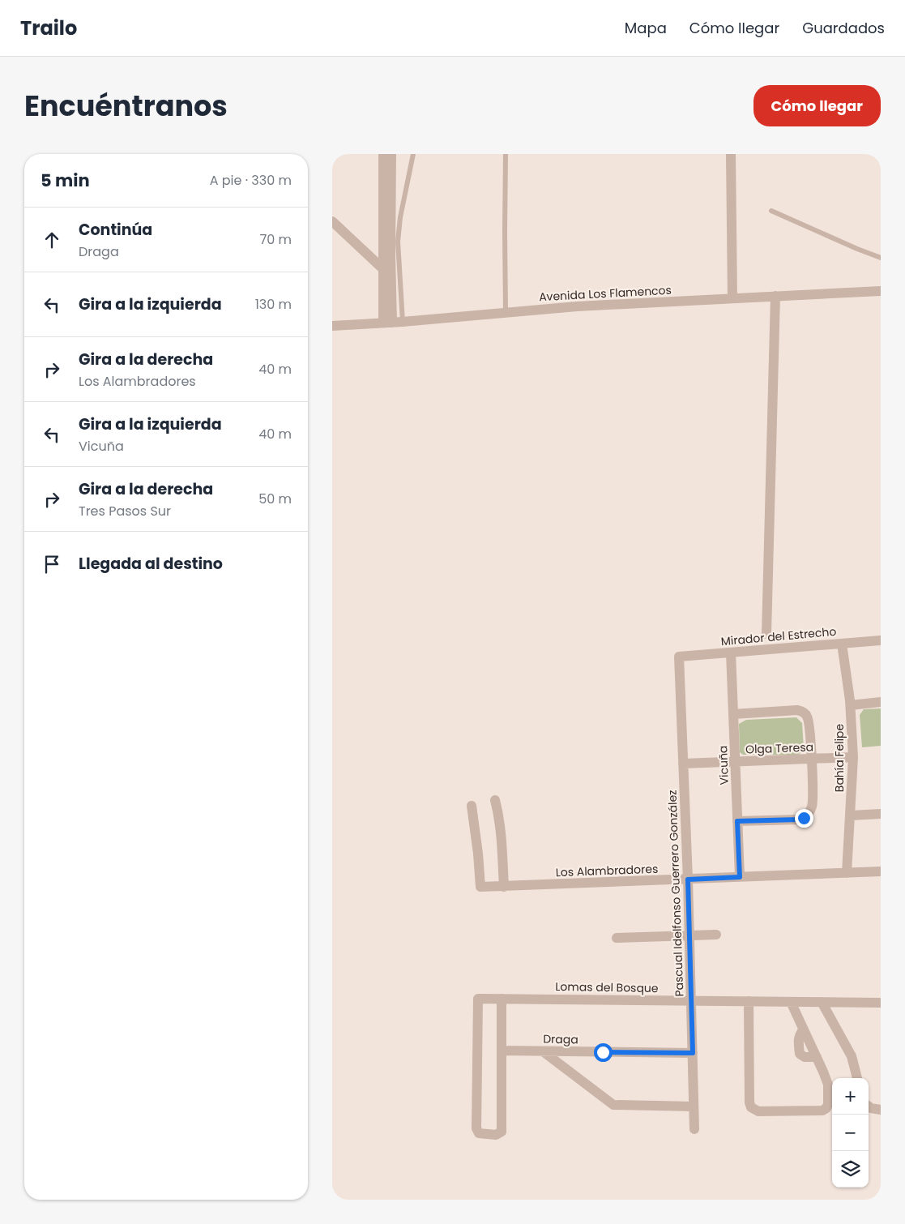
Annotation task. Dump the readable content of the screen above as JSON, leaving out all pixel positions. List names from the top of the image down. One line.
{"streets":{"street":["Avenida Los Flamencos","Mirador del Estrecho","Olga Teresa","Bahía Felipe","Vicuña","Los Alambradores","Pascual Idelfonso Guerrero González","Lomas del Bosque","Draga"]},"crossings":[["Mirador del Estrecho","Bahía Felipe"],["Mirador del Estrecho","Vicuña"],["Mirador del Estrecho","Pascual Idelfonso Guerrero González"],["Olga Teresa","Bahía Felipe"],["Olga Teresa","Vicuña"],["Olga Teresa","Pascual Idelfonso Guerrero González"],["Bahía Felipe","Los Alambradores"],["Vicuña","Los Alambradores"],["Los Alambradores","Pascual Idelfonso Guerrero González"],["Pascual Idelfonso Guerrero González","Lomas del Bosque"],["Pascual Idelfonso Guerrero González","Draga"],["Lomas del Bosque","Draga"]],"page":{"header":"Trailo","nav":["Mapa","Cómo llegar","Guardados"],"title":"Encuéntranos","buttons":"Cómo llegar","heading":["5 min","A pie · 330 m"],"list":[["Continúa","Draga","70 m"],["Gira a la izquierda","130 m"],["Gira a la derecha","Los Alambradores","40 m"],["Gira a la izquierda","Vicuña","40 m"],["Gira a la derecha","Tres Pasos Sur","50 m"],"Llegada al destino"],"map_buttons":["+","−"]}}
